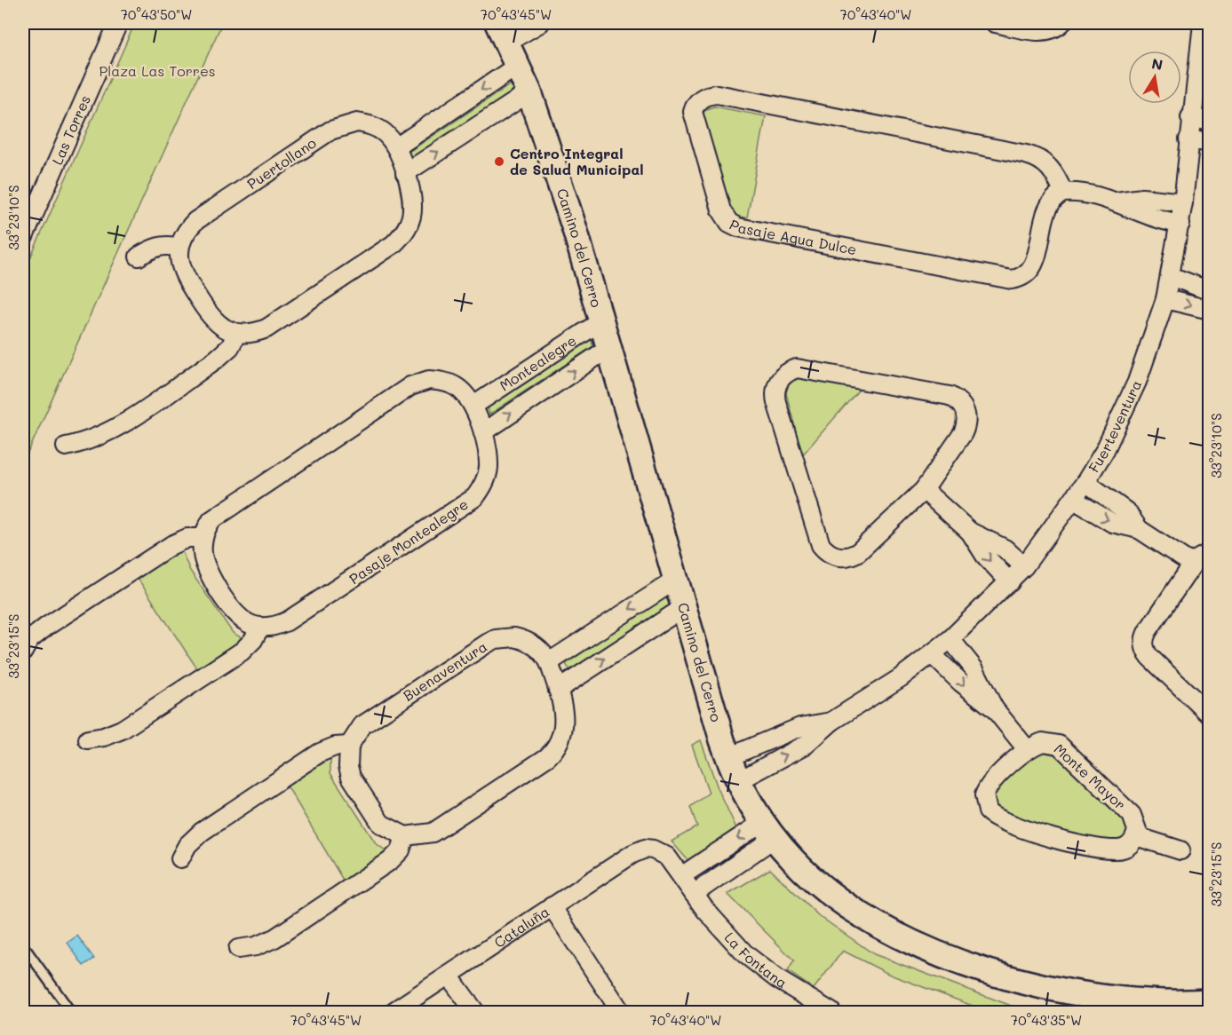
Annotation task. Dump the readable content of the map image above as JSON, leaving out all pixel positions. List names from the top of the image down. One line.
{"streets":{"street":["Las Torres","Puertollano","Pasaje Agua Dulce","Camino del Cerro","Montealegre","Fuerteventura","Pasaje Montealegre","Buenaventura","Monte Mayor","Cataluña","La Fontana"]},"crossings":[["Camino del Cerro","Montealegre"],["Camino del Cerro","Fuerteventura"],["Montealegre","Pasaje Montealegre"],["Cataluña","La Fontana"]],"parks":["Plaza Las Torres"],"places":["Centro Integral de Salud Municipal"],"north":"top","coordinates":["70°43'50\"W","70°43'45\"W","70°43'40\"W","33°23'10\"S","33°23'15\"S","70°43'35\"W"]}
